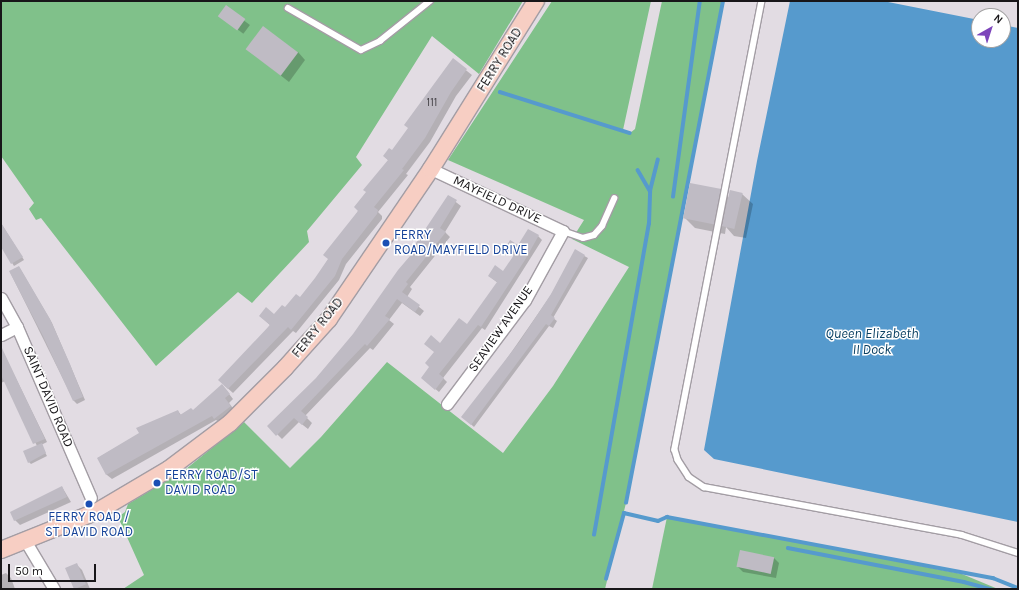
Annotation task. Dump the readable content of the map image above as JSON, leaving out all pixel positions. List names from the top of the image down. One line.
{"streets":{"street":["FERRY ROAD","MAYFIELD DRIVE","SEAVIEW AVENUE","SAINT DAVID ROAD"]},"crossings":[["FERRY ROAD","MAYFIELD DRIVE"],["MAYFIELD DRIVE","SEAVIEW AVENUE"]],"water":["Queen Elizabeth II Dock"],"places":["FERRY ROAD/MAYFIELD DRIVE","FERRY ROAD/ST DAVID ROAD","FERRY ROAD / ST DAVID ROAD"],"house_numbers":["111"],"scale_bar":"50 m","north":"top right"}
